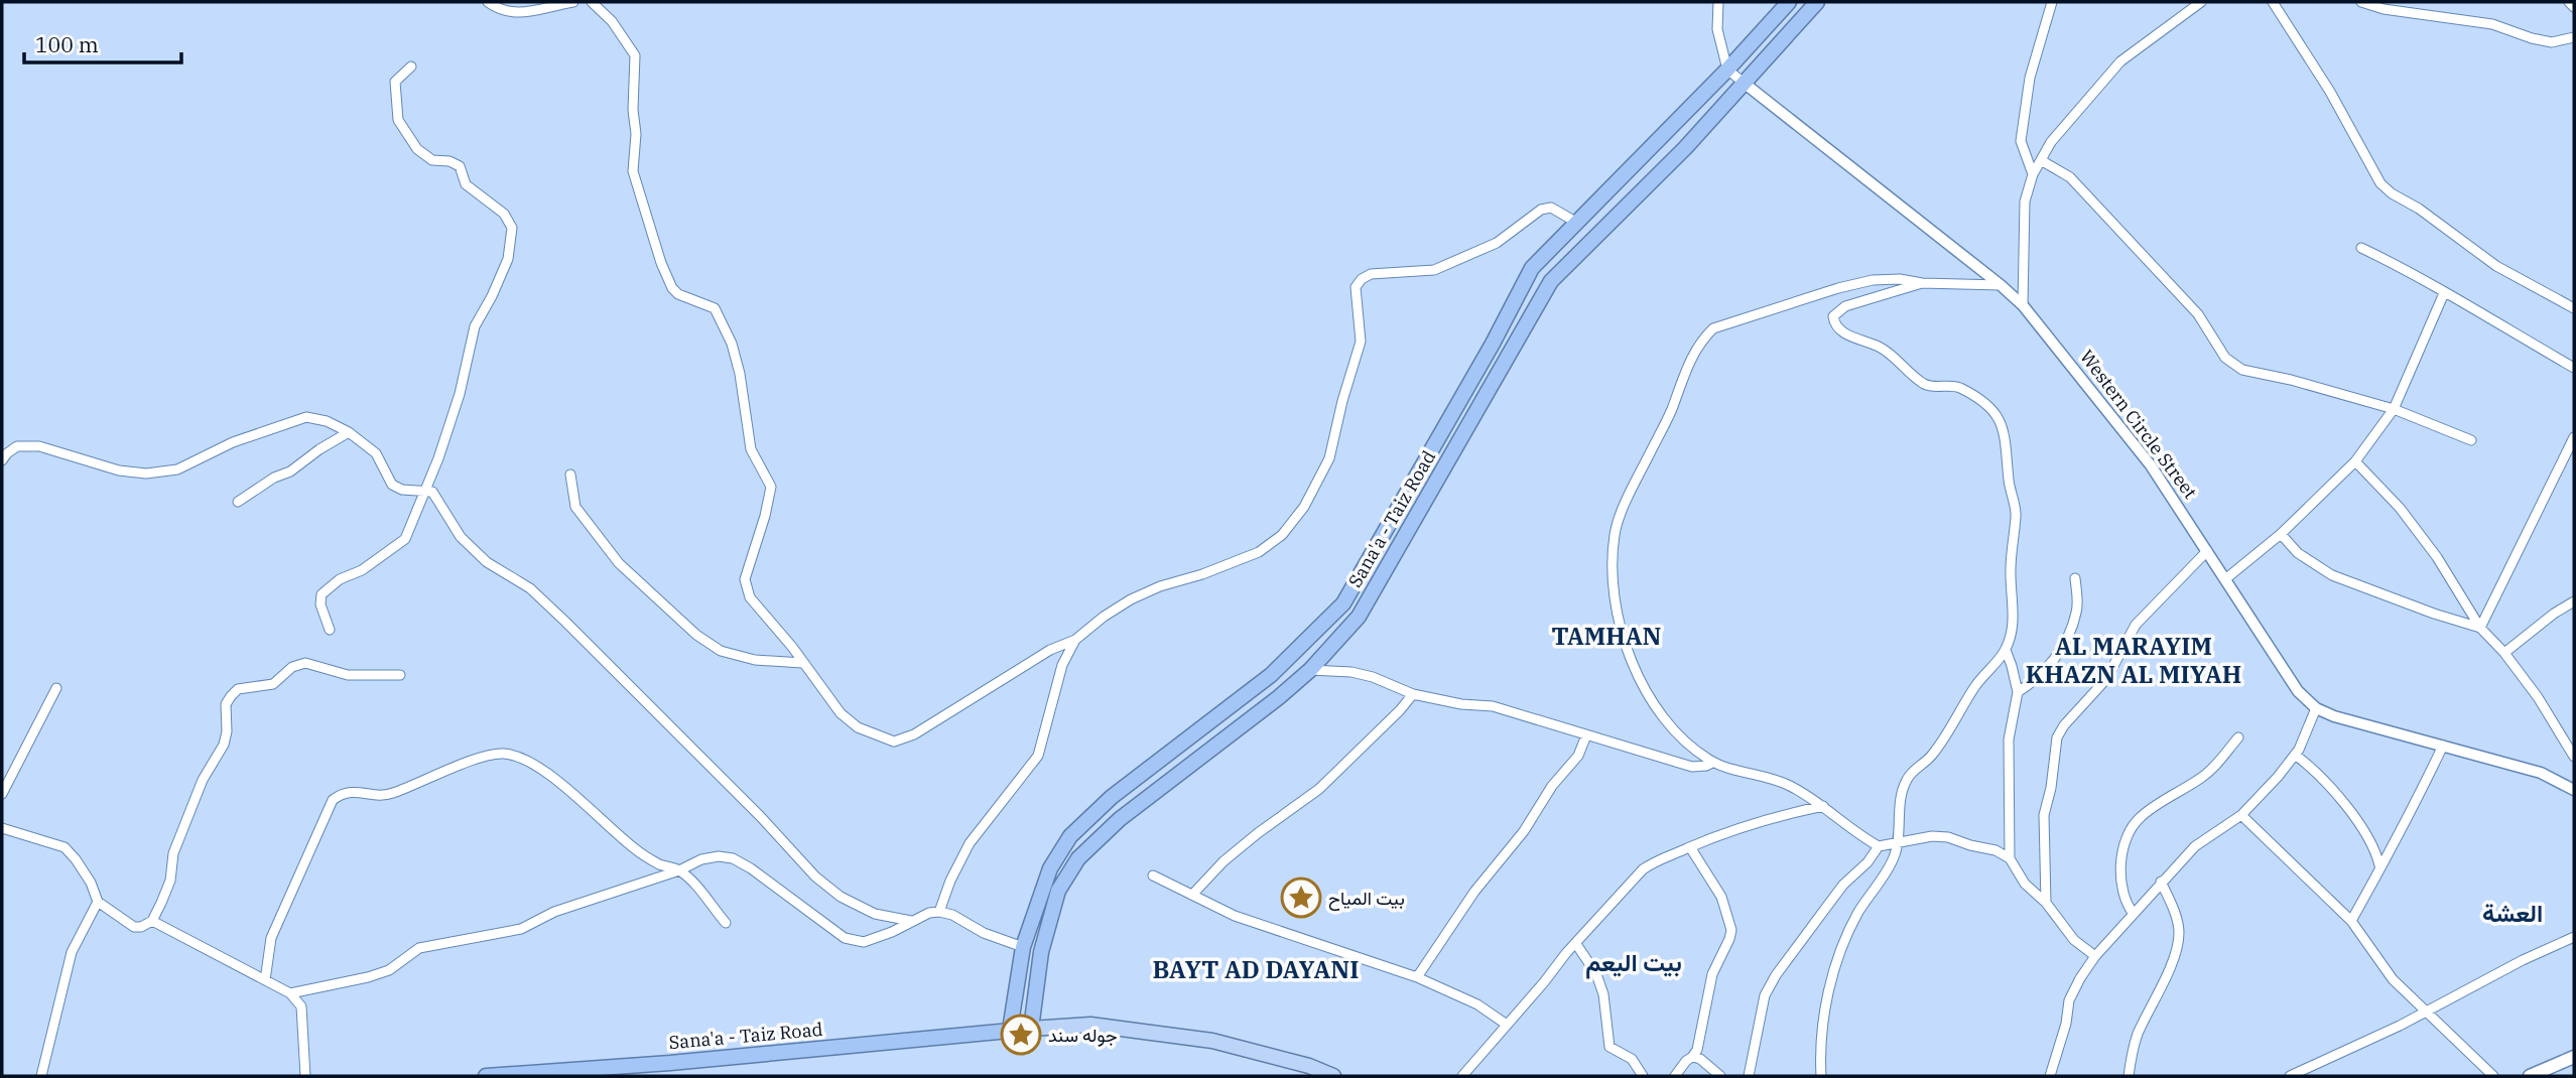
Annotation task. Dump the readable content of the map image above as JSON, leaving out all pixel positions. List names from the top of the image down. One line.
{"streets":{"highway":["Sana'a - Taiz Road"],"street":["Western Circle Street"]},"crossings":[["Western Circle Street","Sana'a - Taiz Road"]],"districts":["TAMHAN","AL MARAYIM KHAZN AL MIYAH","العشة","بيت اليعم","BAYT AD DAYANI"],"places":{"place":["بيت المياح","جوله سند"]},"scale_bar":"100 m"}
